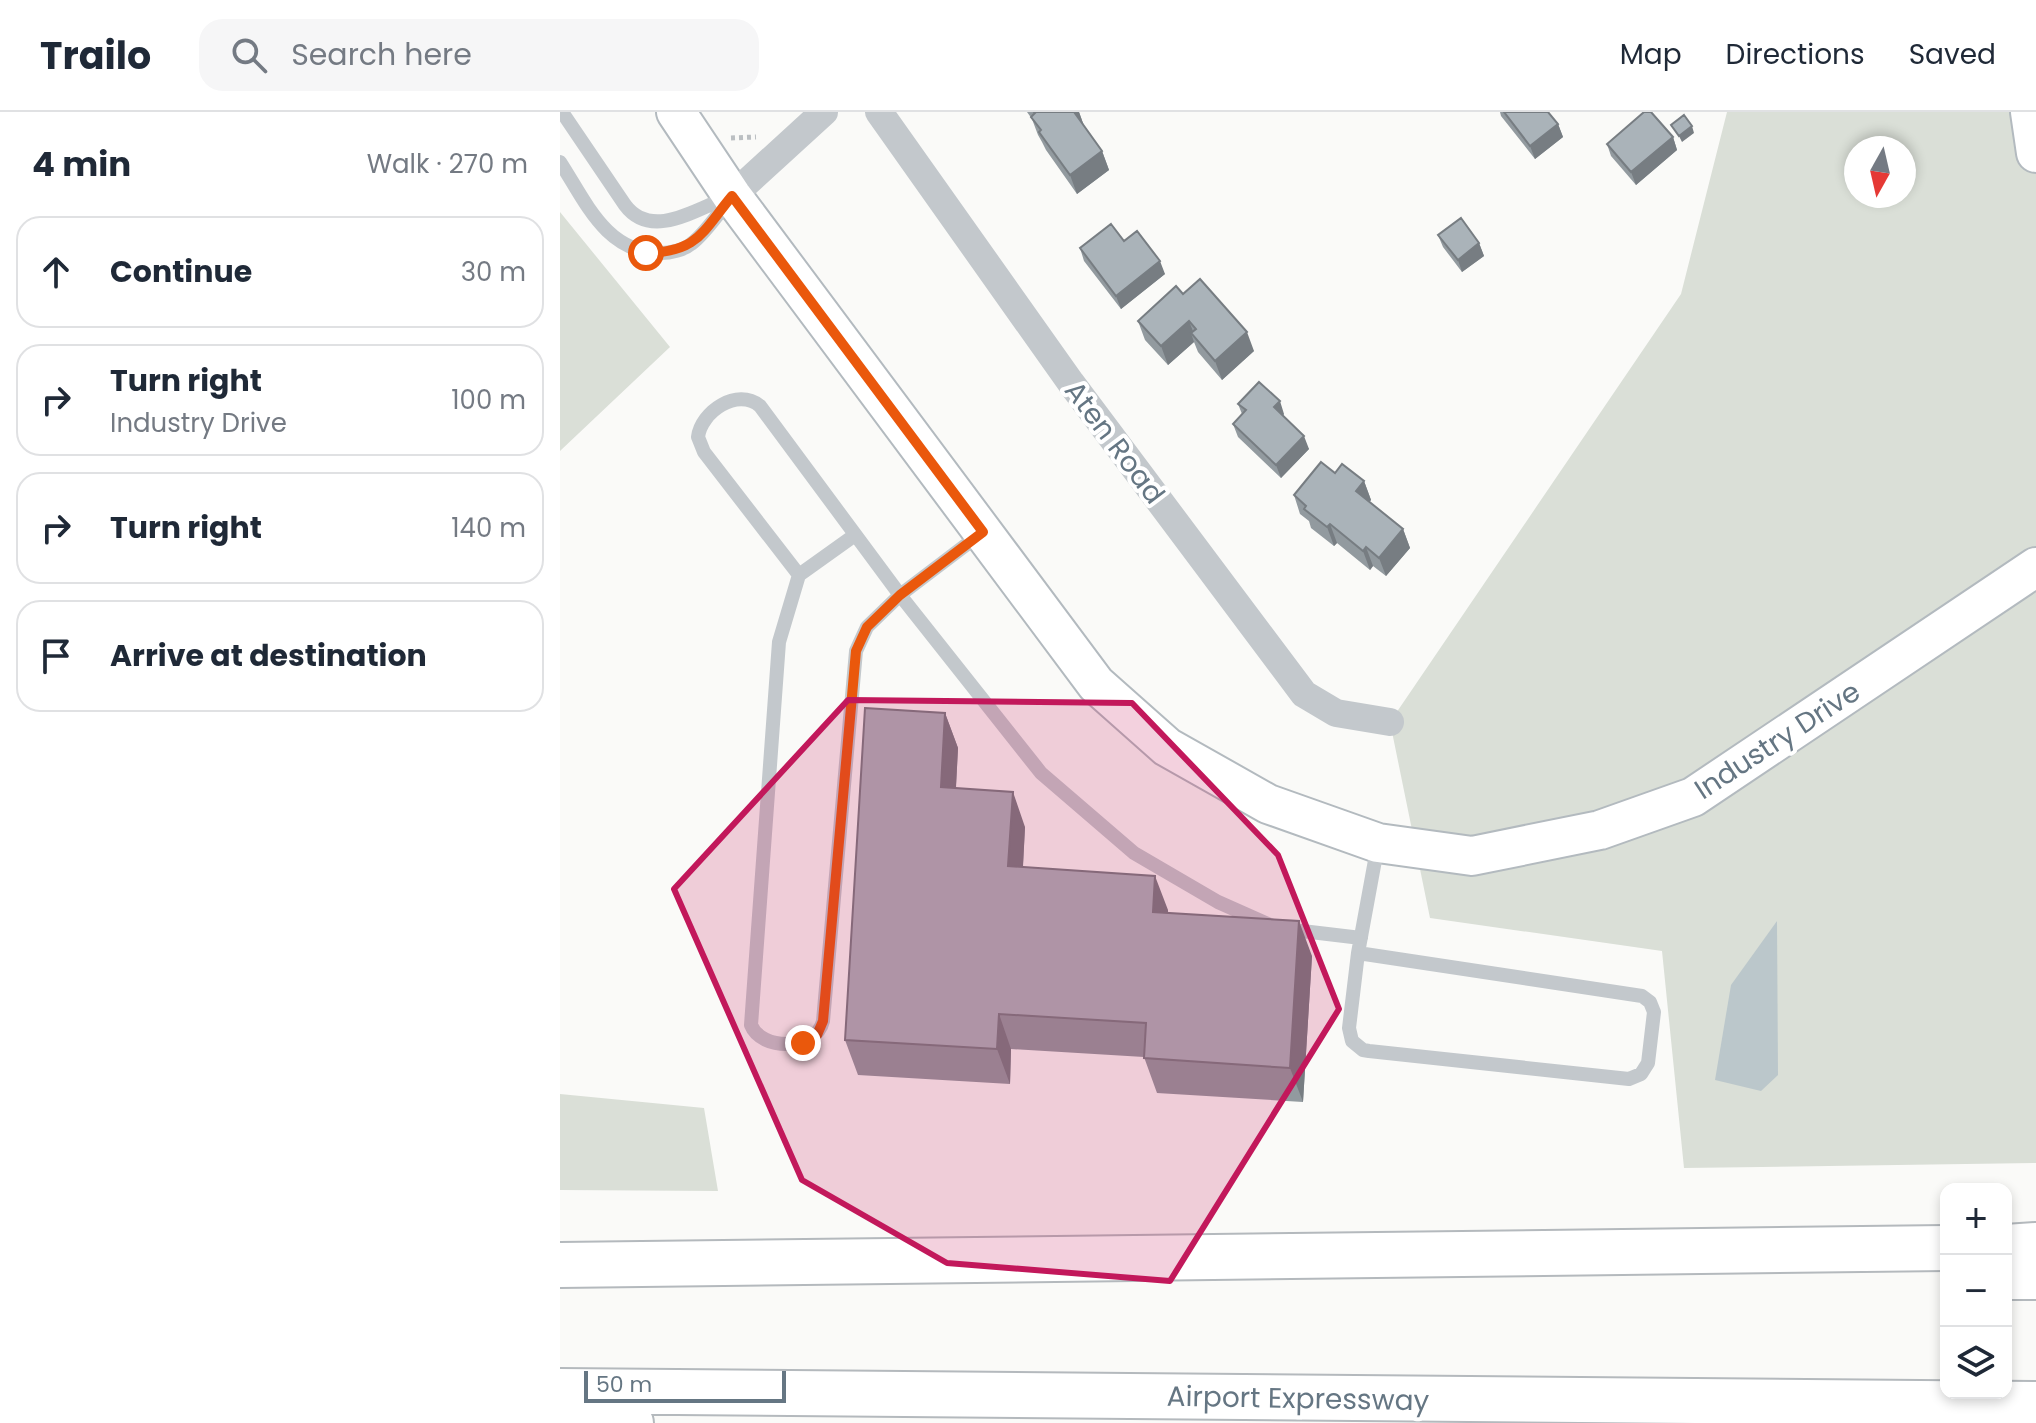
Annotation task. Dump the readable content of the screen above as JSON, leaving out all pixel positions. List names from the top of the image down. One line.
{"streets":{"highway":["Airport Expressway"],"street":["Aten Road","Industry Drive"]},"scale_bar":"50 m","north":"bottom","page":{"header":"Trailo","search":"Search here","nav":["Map","Directions","Saved"],"heading":["4 min","Walk · 270 m"],"list":[["Continue","30 m"],["Turn right","Industry Drive","100 m"],["Turn right","140 m"],"Arrive at destination"],"map_buttons":["+","−"],"scale":"50 m"}}
